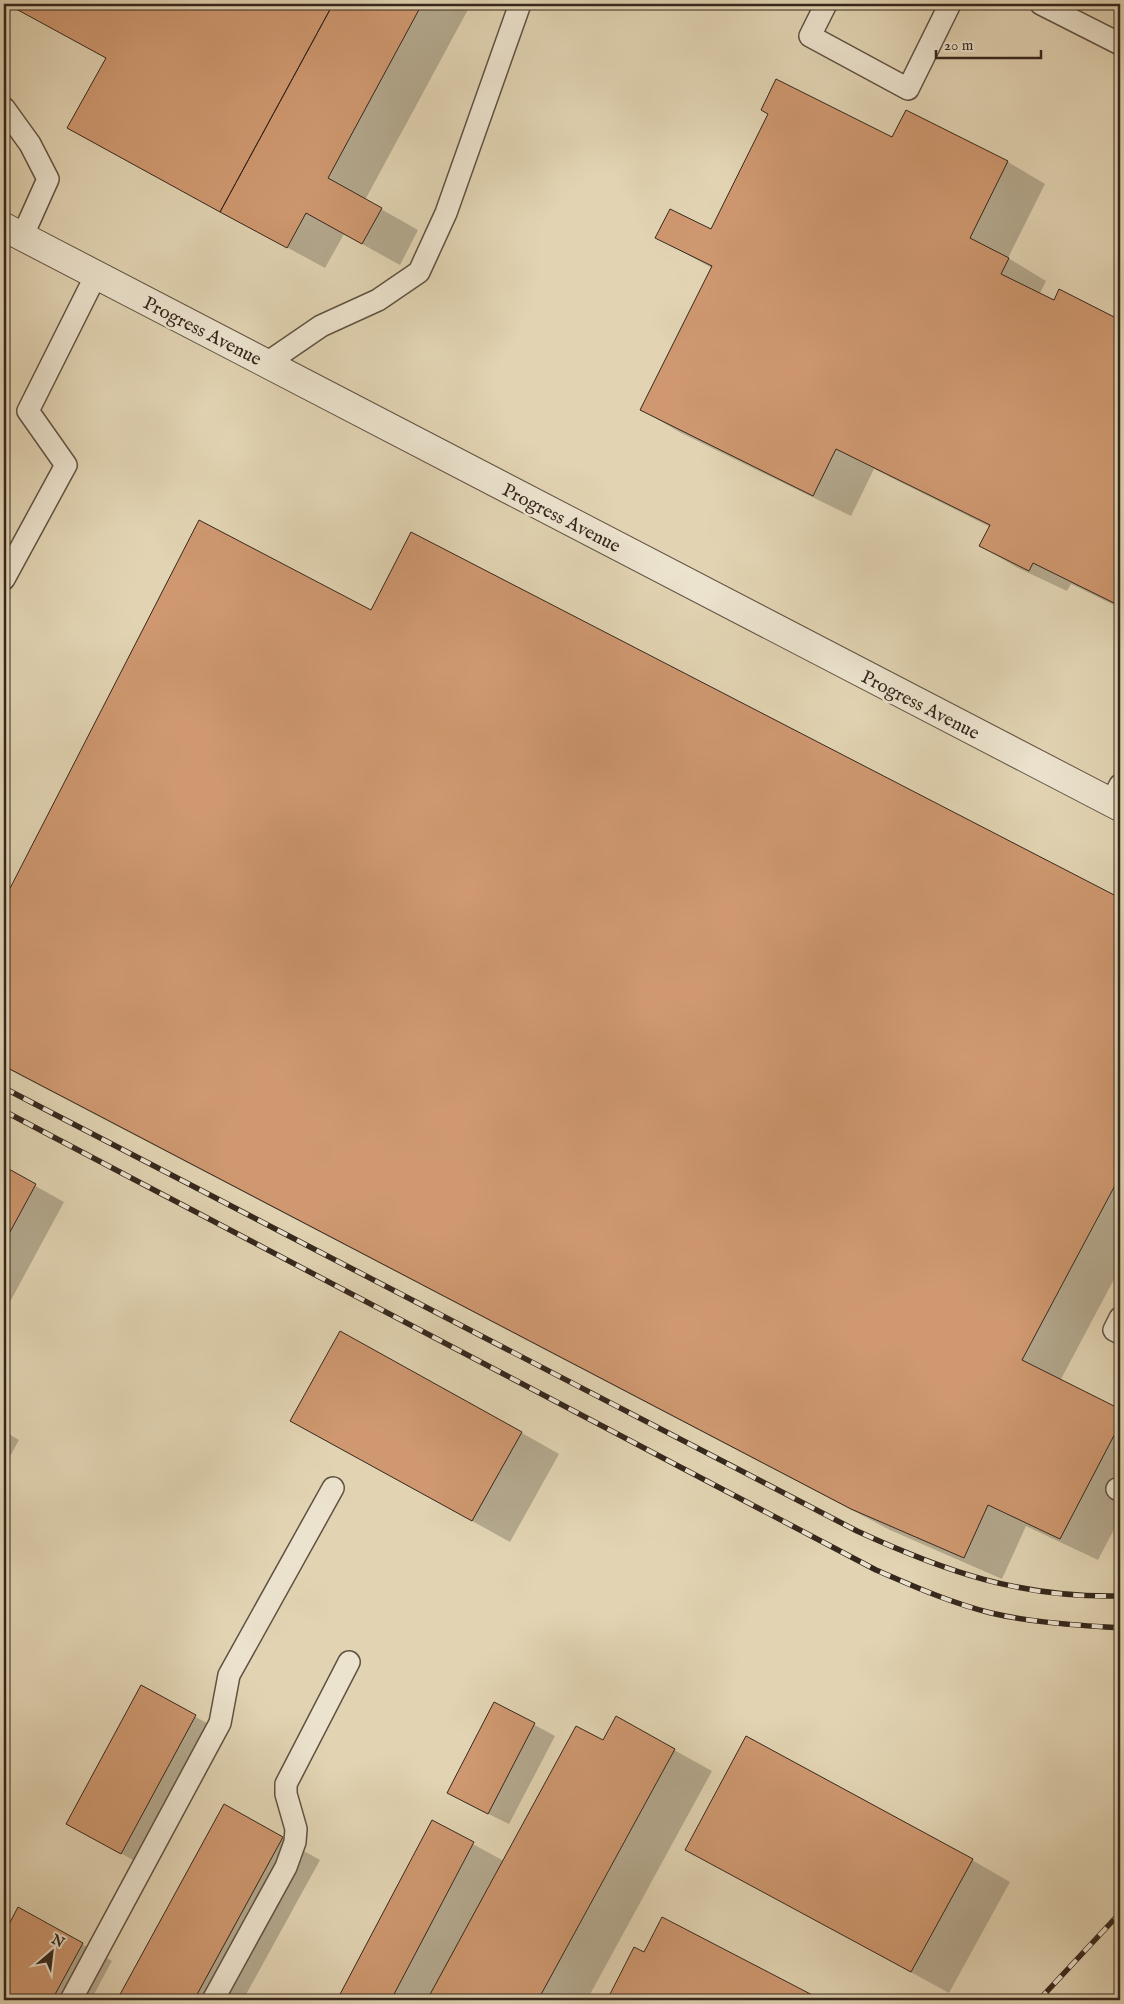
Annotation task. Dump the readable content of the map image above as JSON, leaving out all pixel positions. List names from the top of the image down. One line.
{"streets":{"street":["Progress Avenue"]},"scale_bar":"20 m","north":"top right"}
